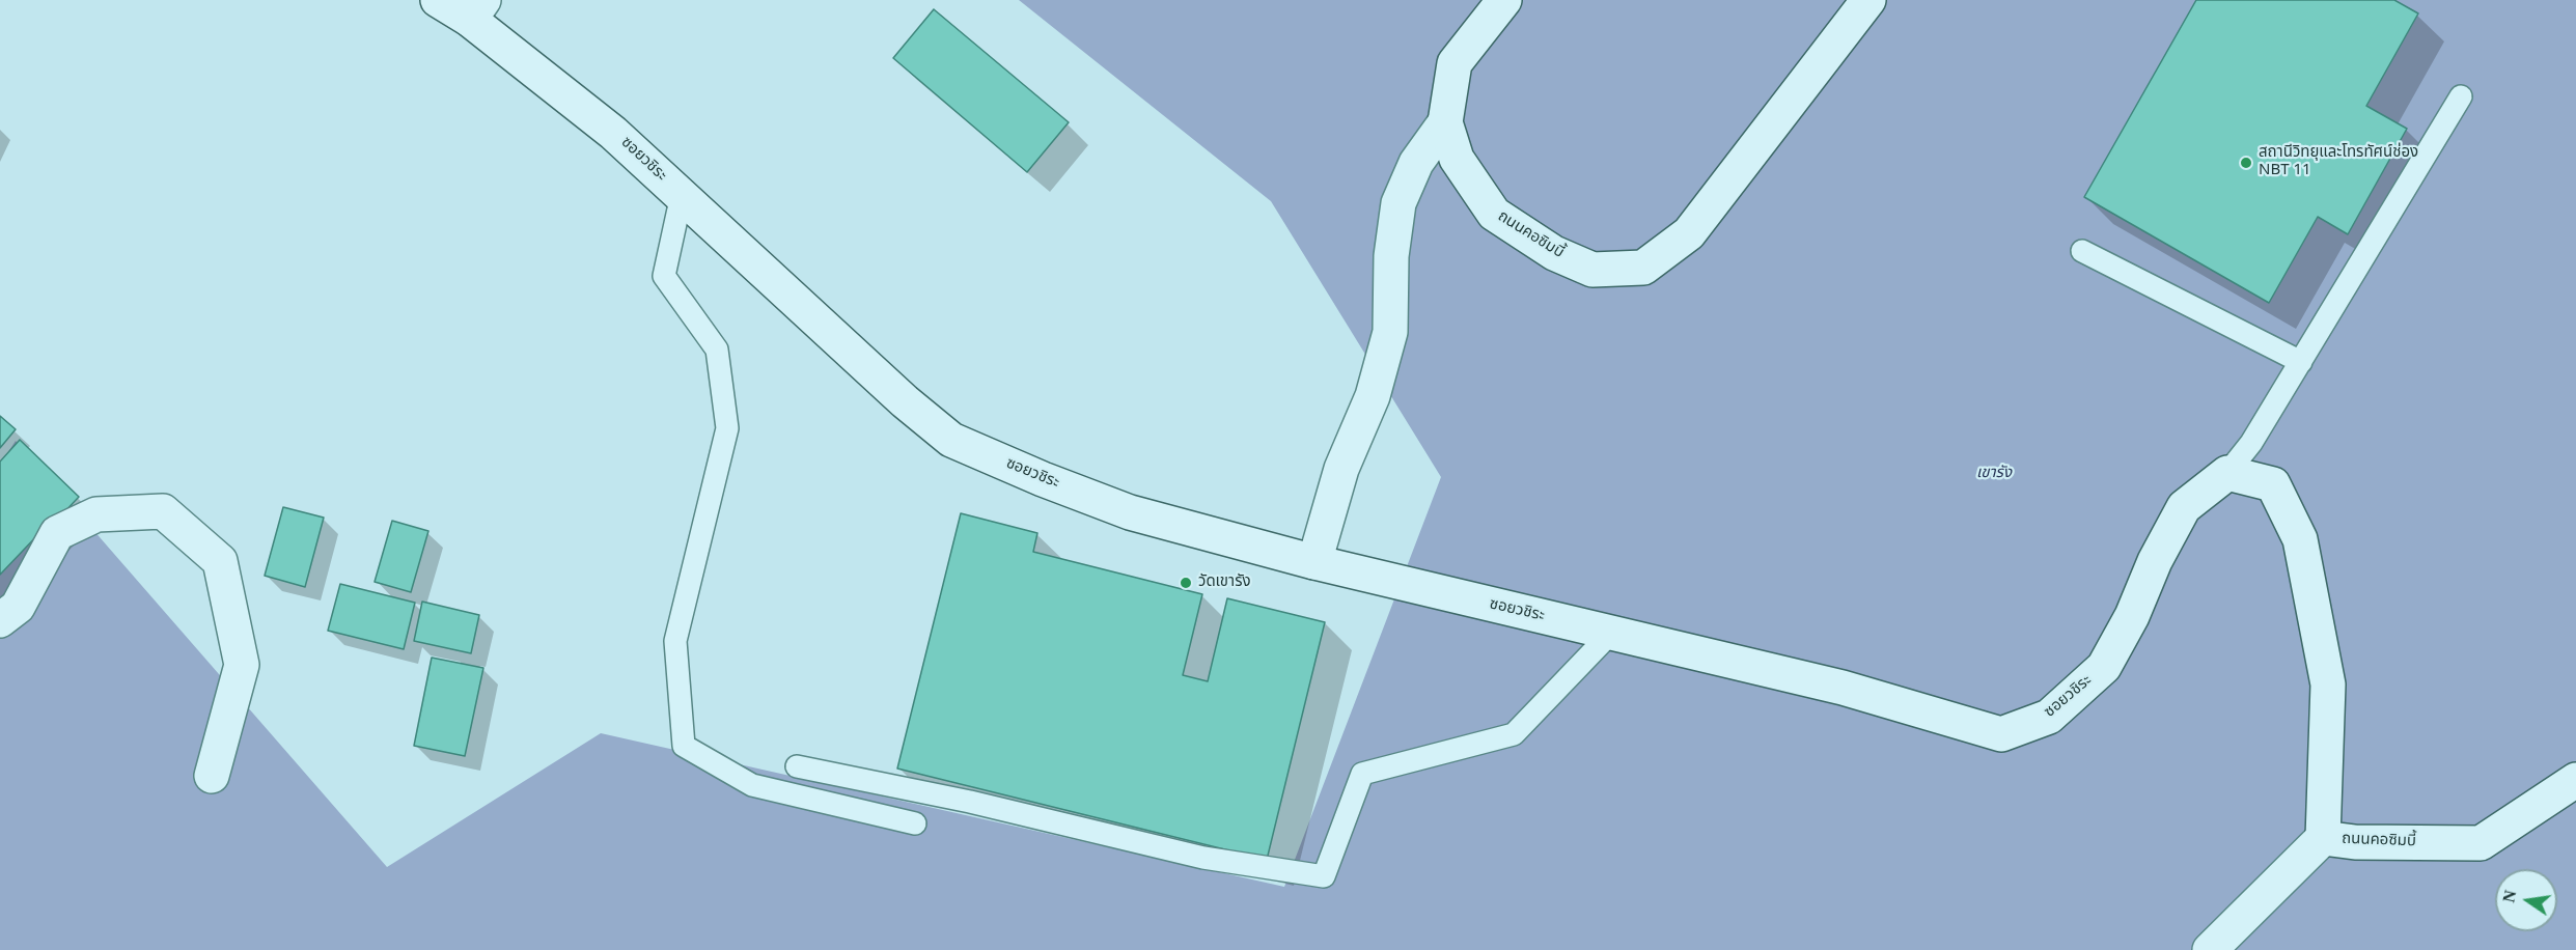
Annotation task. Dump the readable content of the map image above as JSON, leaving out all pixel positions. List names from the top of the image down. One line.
{"streets":{"street":["ซอยวชิระ","ถนนคอซิมบี้"]},"parks":["เขารัง"],"places":["สถานีวิทยุและโทรทัศน์ช่อง NBT 11","วัดเขารัง"],"north":"left"}
